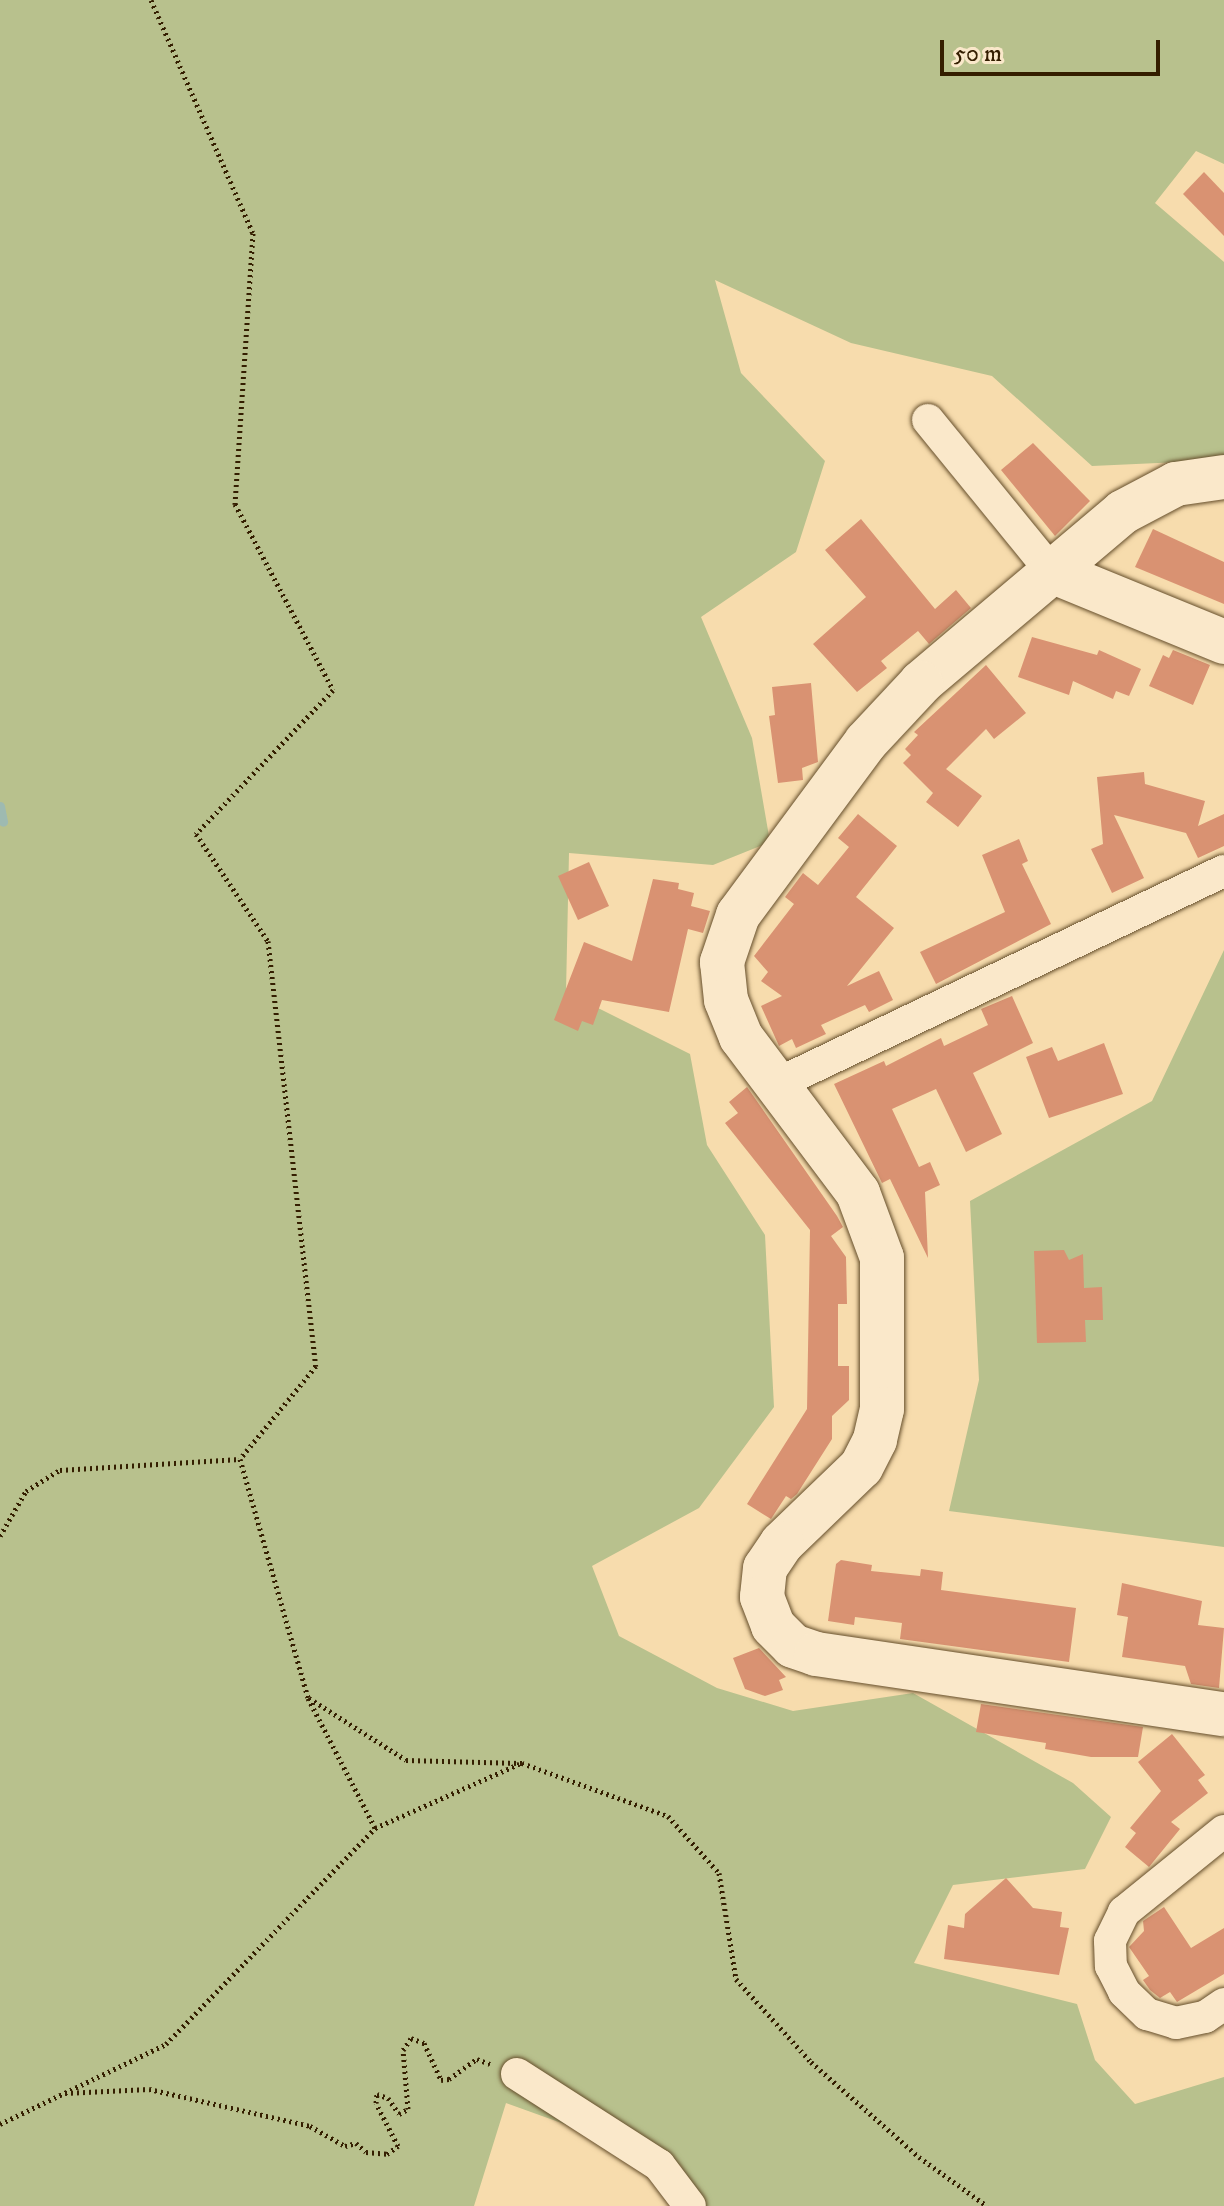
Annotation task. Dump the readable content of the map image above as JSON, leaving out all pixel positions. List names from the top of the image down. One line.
{"scale_bar":"50 m"}
